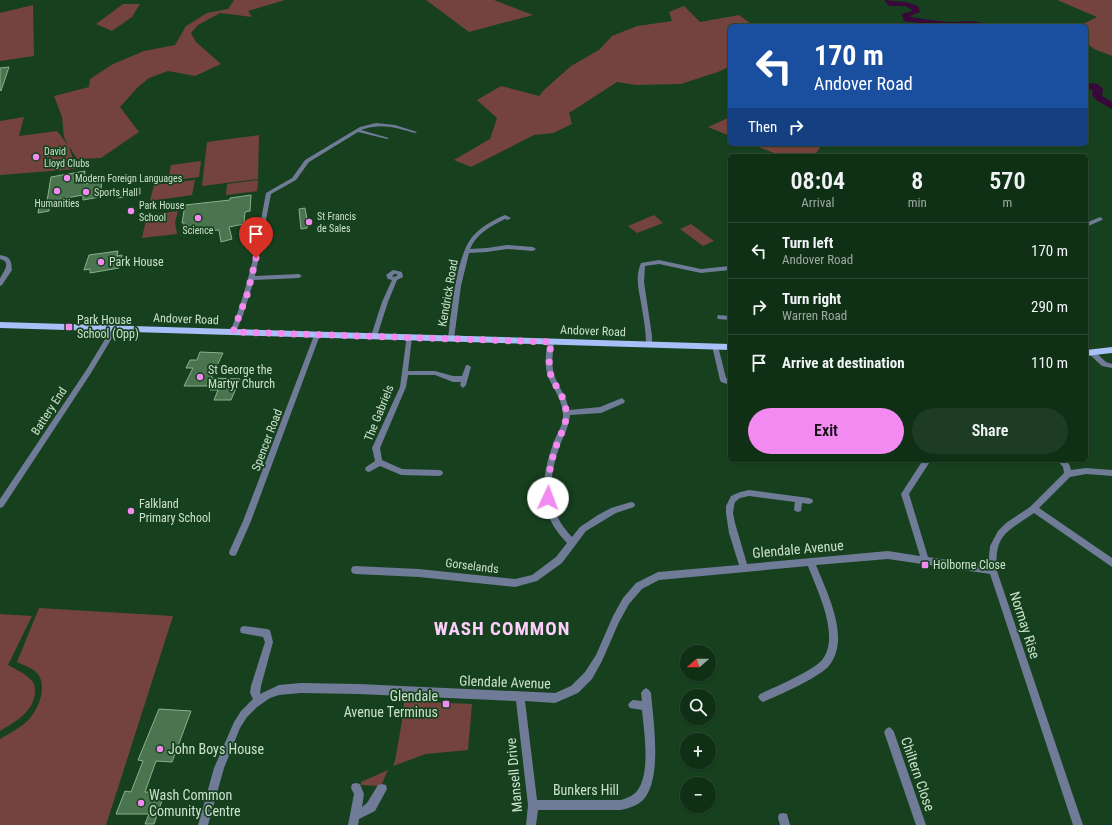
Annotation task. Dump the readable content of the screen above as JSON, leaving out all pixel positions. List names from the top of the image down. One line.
{"streets":{"main road":["Andover Road"],"street":["Kendrick Road","Battery End","The Gabriels","Spencer Road","Glendale Avenue","Gorselands","Normay Rise","Chiltern Close","Mansell Drive","Bunkers Hill"]},"crossings":[["Kendrick Road","Andover Road"],["Andover Road","Battery End"],["Andover Road","The Gabriels"],["Andover Road","Spencer Road"],["Glendale Avenue","Normay Rise"],["Glendale Avenue","Mansell Drive"],["Mansell Drive","Bunkers Hill"]],"districts":["WASH COMMON"],"places":{"other":["David Lloyd Clubs","Modern Foreign Languages","Humanities","Sports Hall","Park House School","Science","St Francis de Sales","Park House","St George the Martyr Church","Falkland Primary School","John Boys House","Wash Common Comunity Centre"],"transit":["Park House School (Opp)","Holborne Close","Glendale Avenue Terminus"]},"north":"left","page":{"turn":["170 m","Andover Road"],"then":"Then","eta":["08:04","Arrival","8","min","570","m"],"list":[{"name":"Turn left","note":"Andover Road","value":"170 m"},{"name":"Turn right","note":"Warren Road","value":"290 m"},{"name":"Arrive at destination","value":"110 m"}],"buttons":["Exit","Share"],"map_buttons":["+","−"]}}
